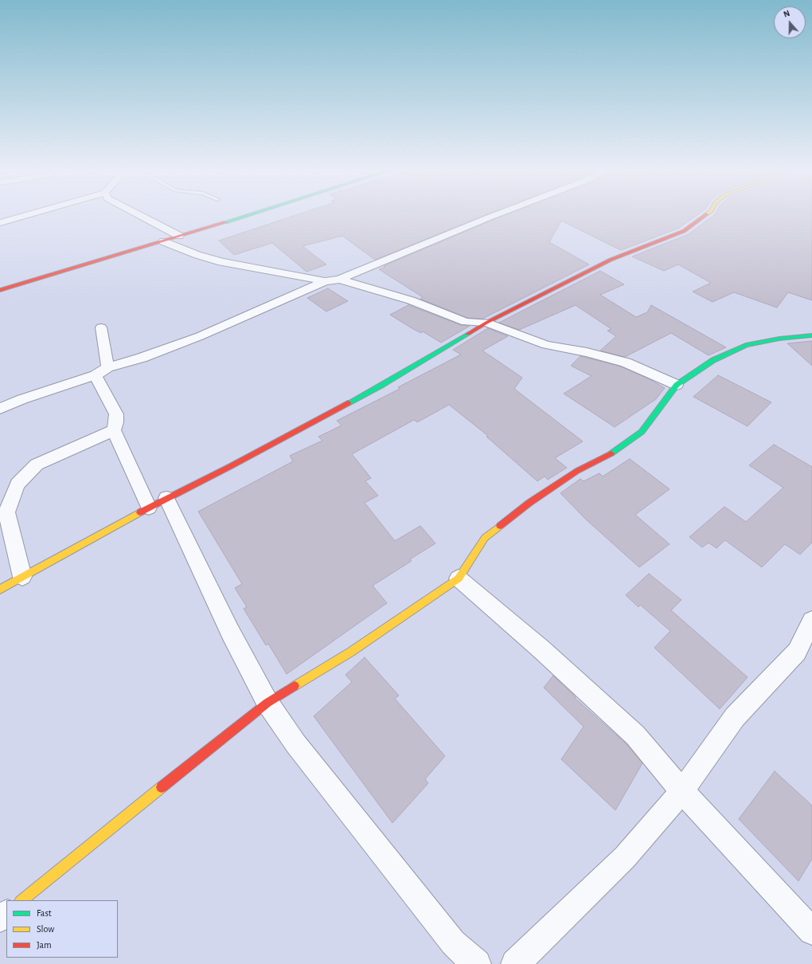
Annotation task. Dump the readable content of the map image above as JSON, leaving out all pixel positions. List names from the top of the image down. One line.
{"legend":["Fast","Slow","Jam"],"north":"top"}
